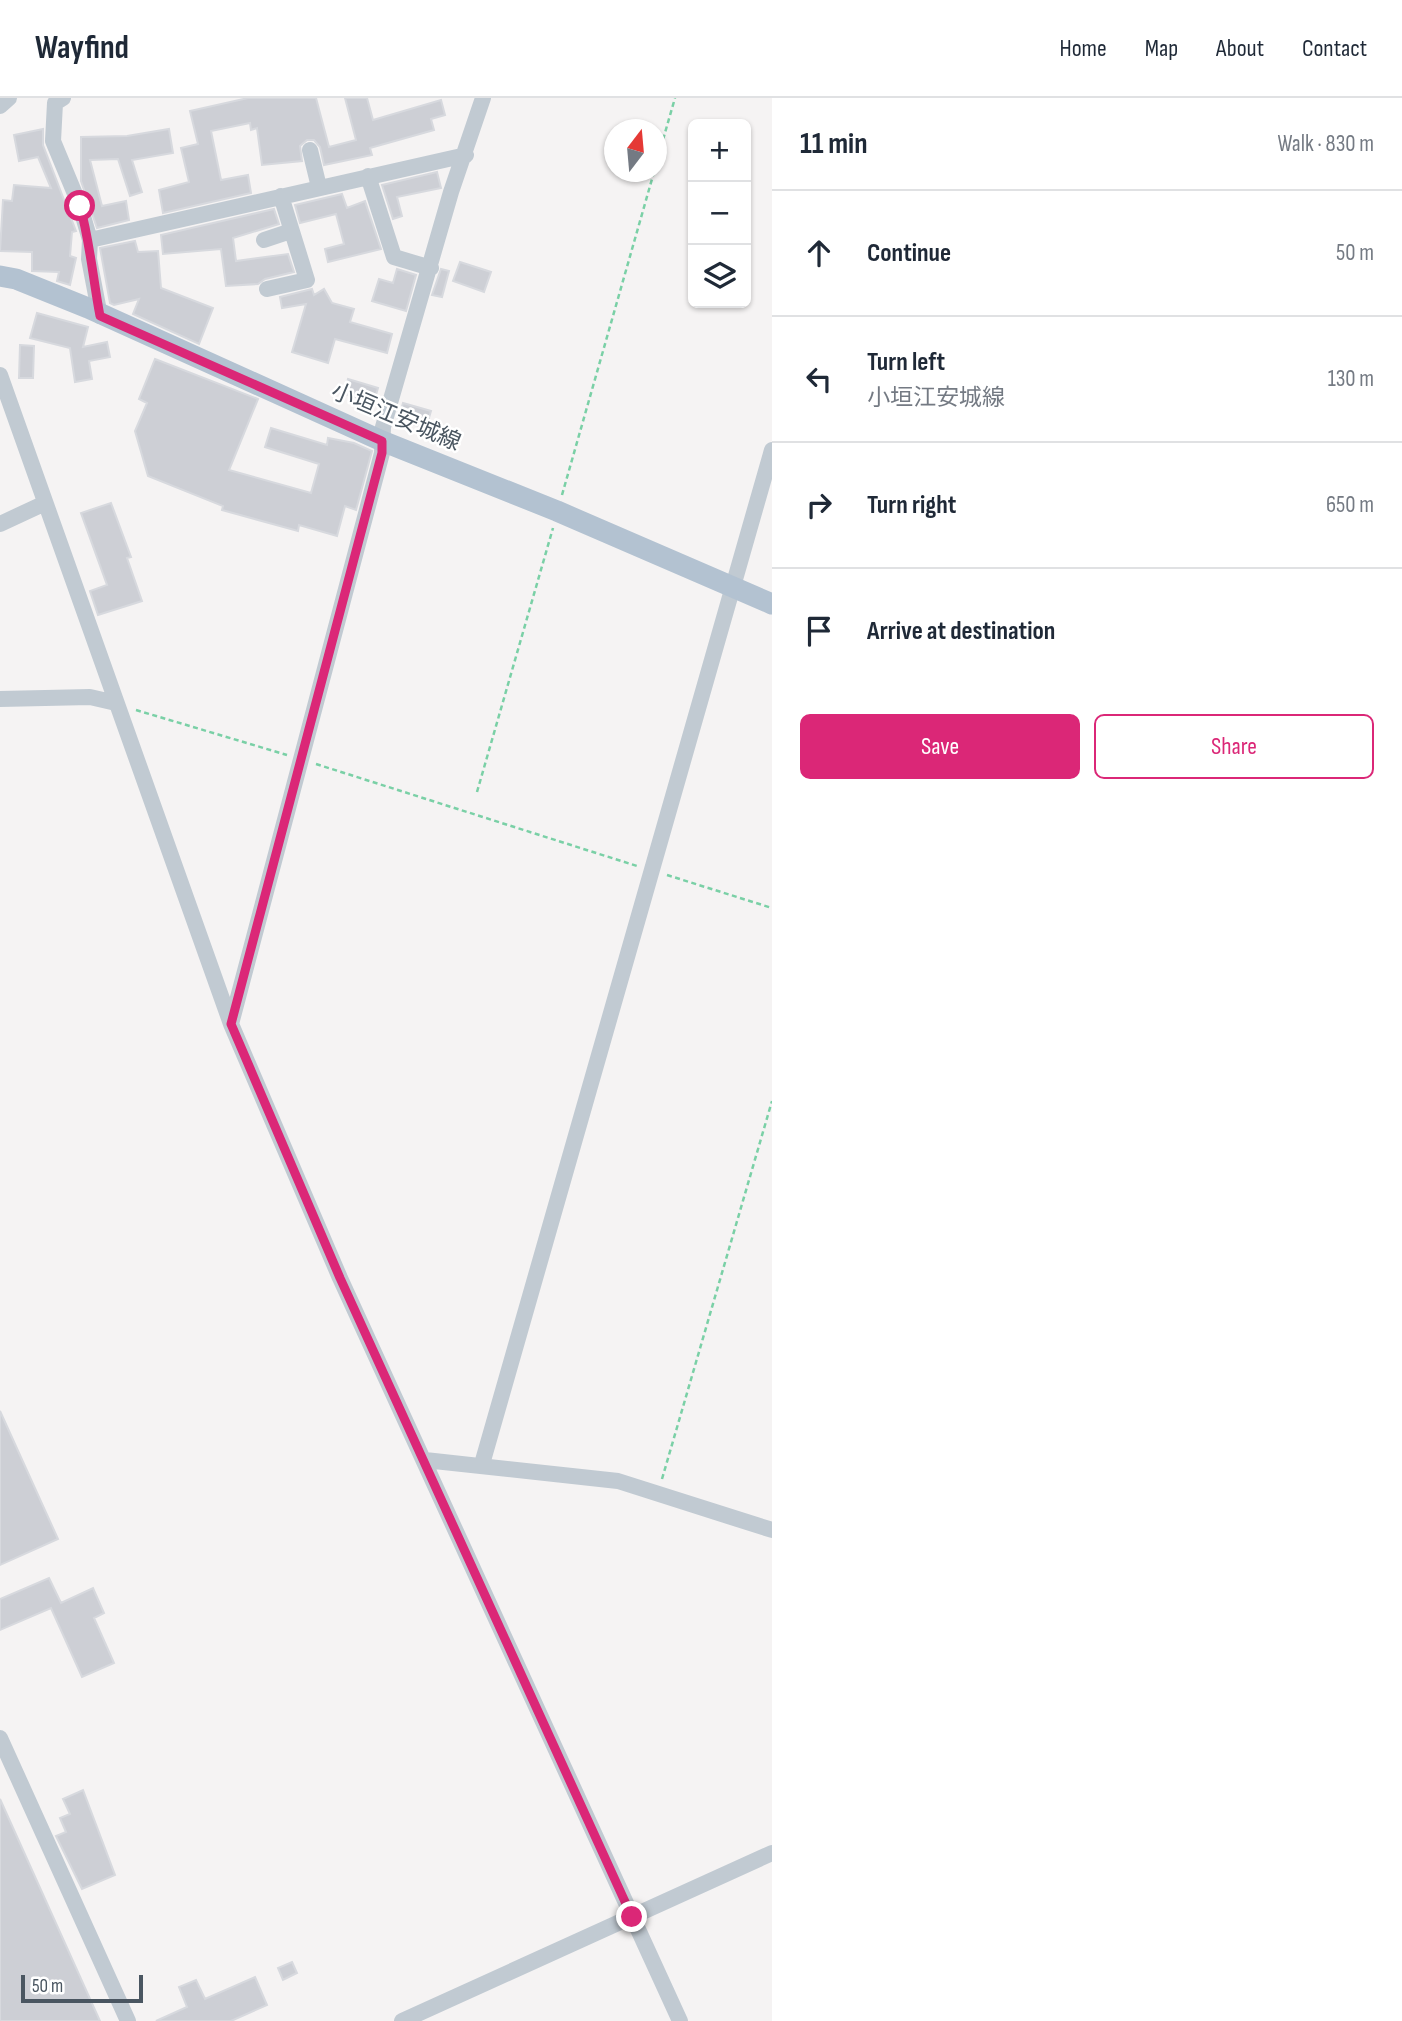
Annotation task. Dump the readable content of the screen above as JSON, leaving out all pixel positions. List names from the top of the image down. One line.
{"streets":{"main road":["小垣江安城線"]},"scale_bar":"50 m","north":"top","page":{"header":"Wayfind","nav":["Home","Map","About","Contact"],"heading":["11 min","Walk · 830 m"],"map_buttons":["+","−"],"list":[["Continue","50 m"],["Turn left","小垣江安城線","130 m"],["Turn right","650 m"],"Arrive at destination"],"buttons":["Save","Share"],"scale":"50 m"}}
